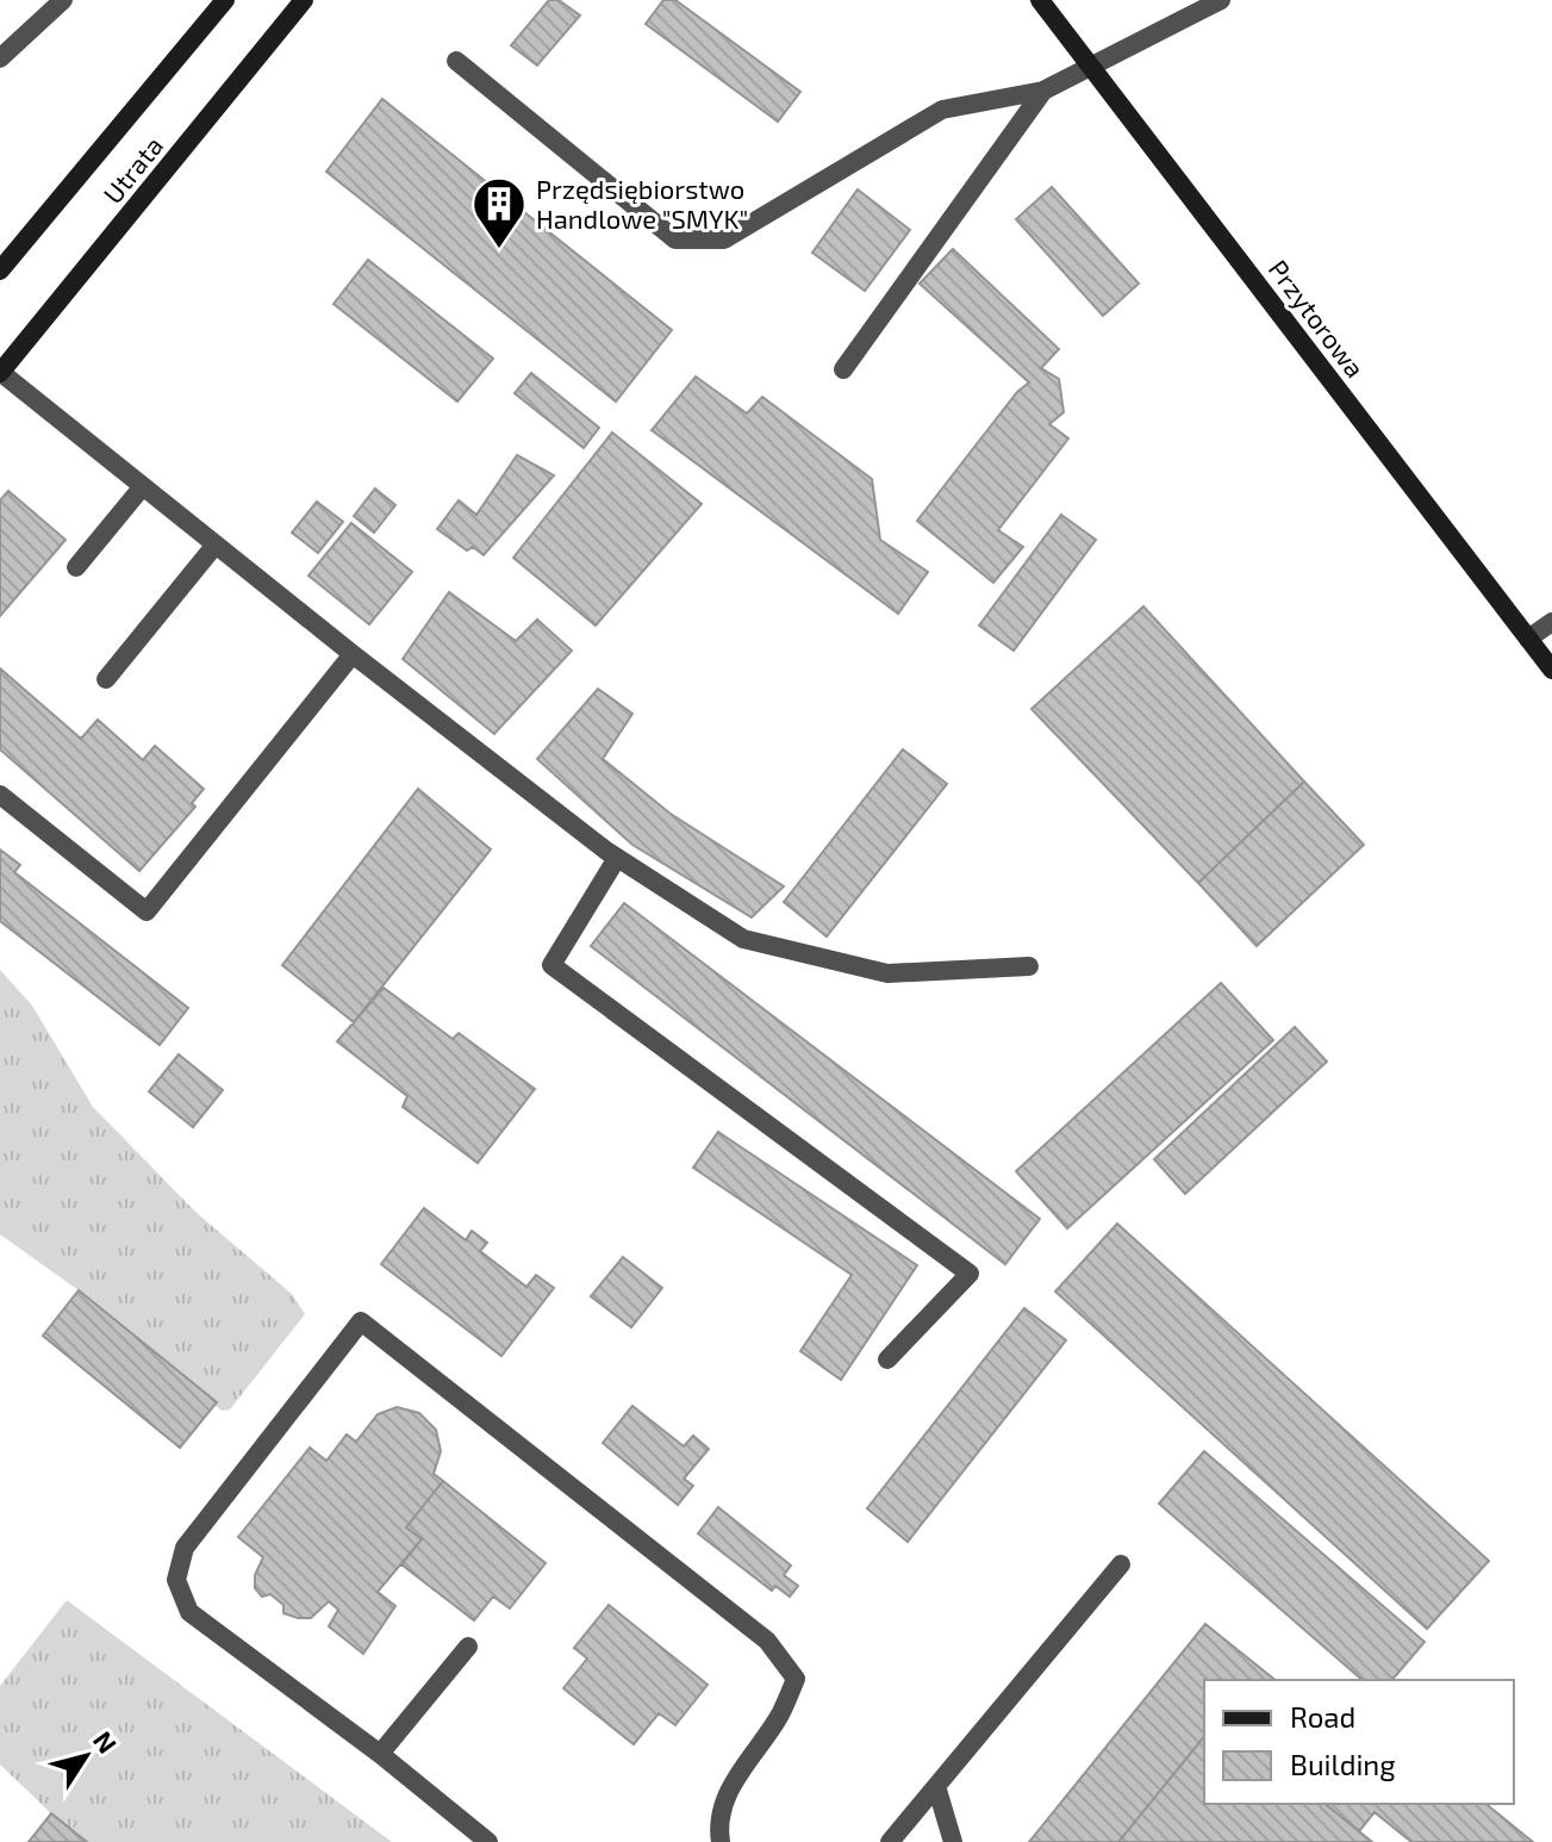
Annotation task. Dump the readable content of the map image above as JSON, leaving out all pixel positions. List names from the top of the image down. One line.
{"streets":{"street":["Utrata","Przytorowa"]},"places":{"building":["Przędsiębiorstwo Handlowe \"SMYK\""]},"legend":["Road","Building"],"north":"top right"}
